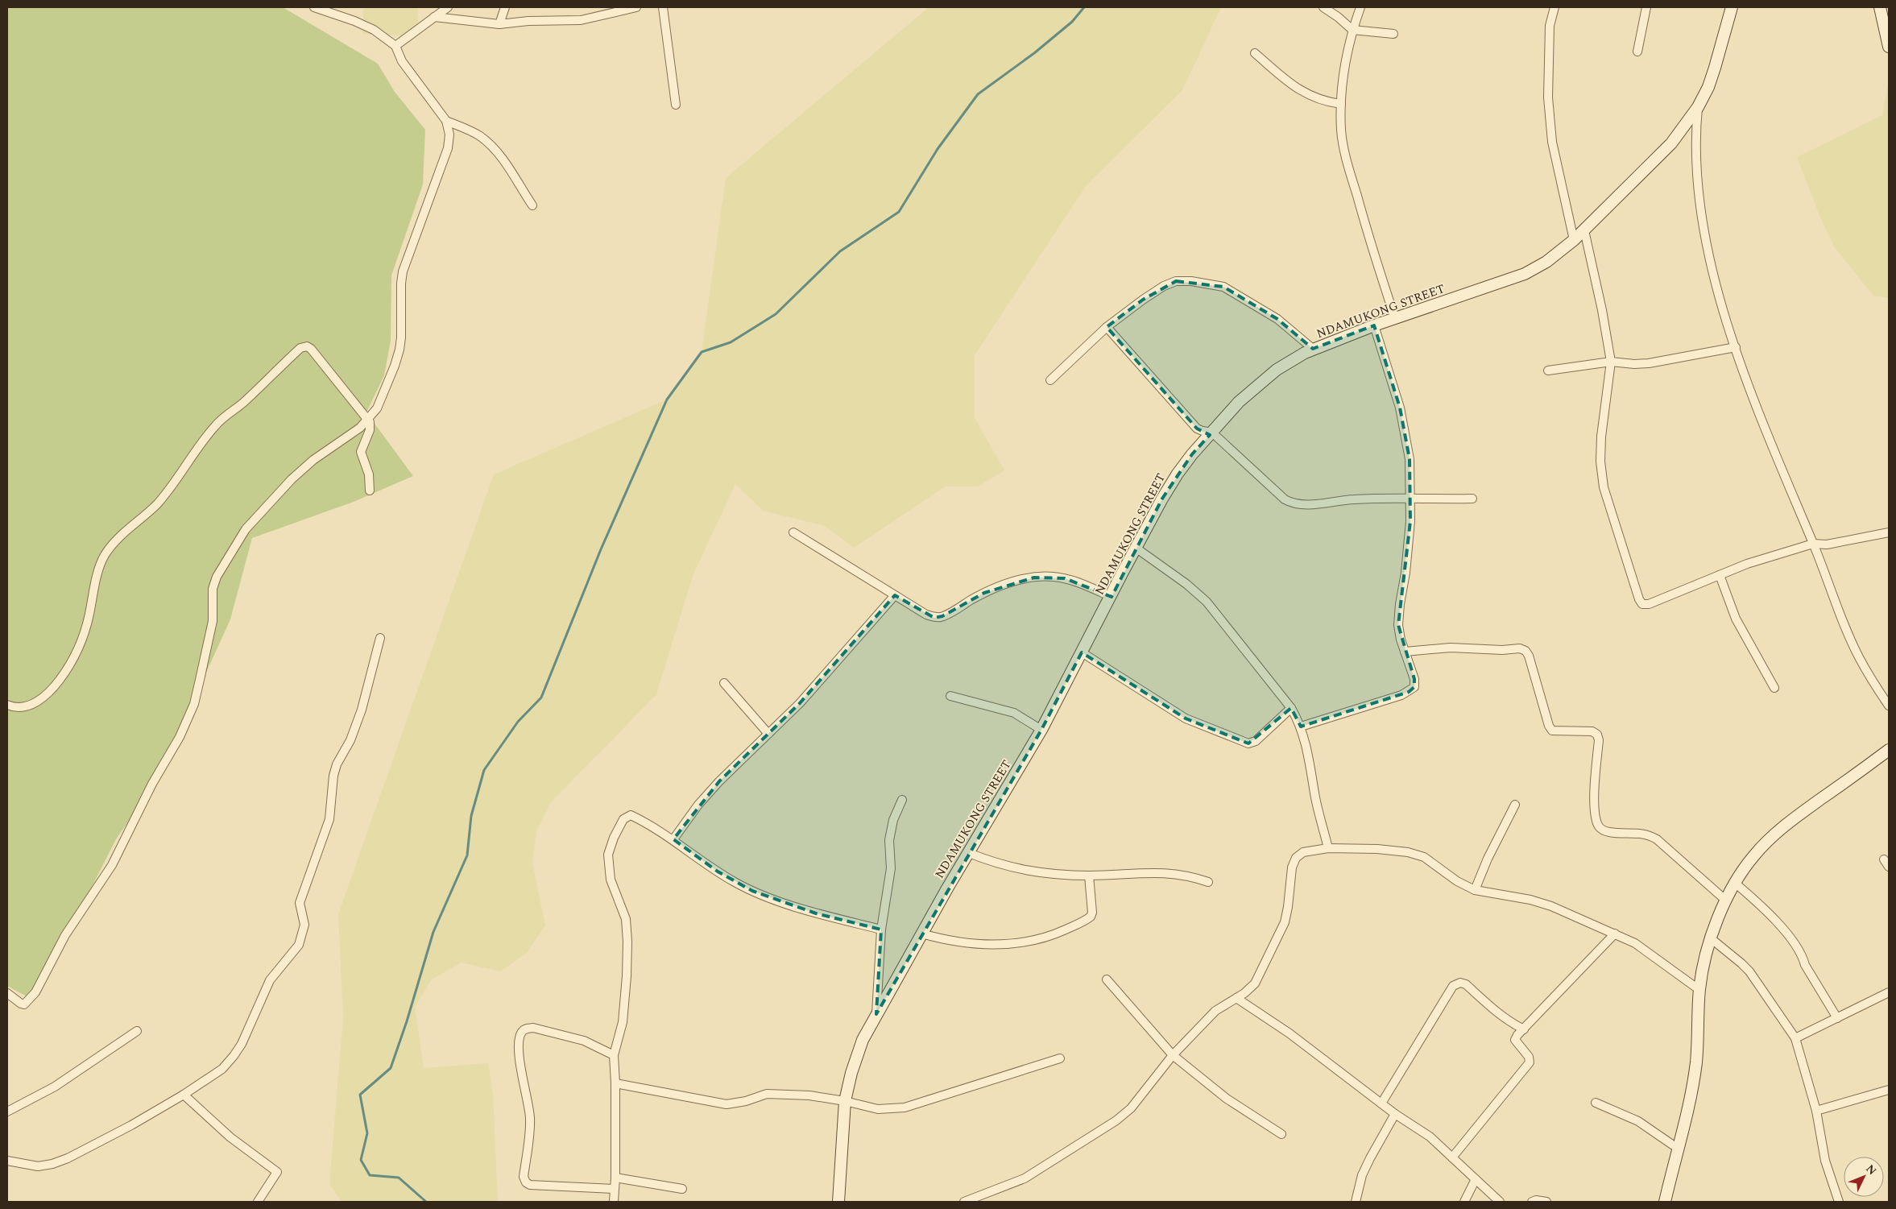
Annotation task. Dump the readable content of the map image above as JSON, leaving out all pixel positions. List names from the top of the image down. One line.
{"streets":{"main road":["NDAMUKONG STREET"]},"north":"top right"}
